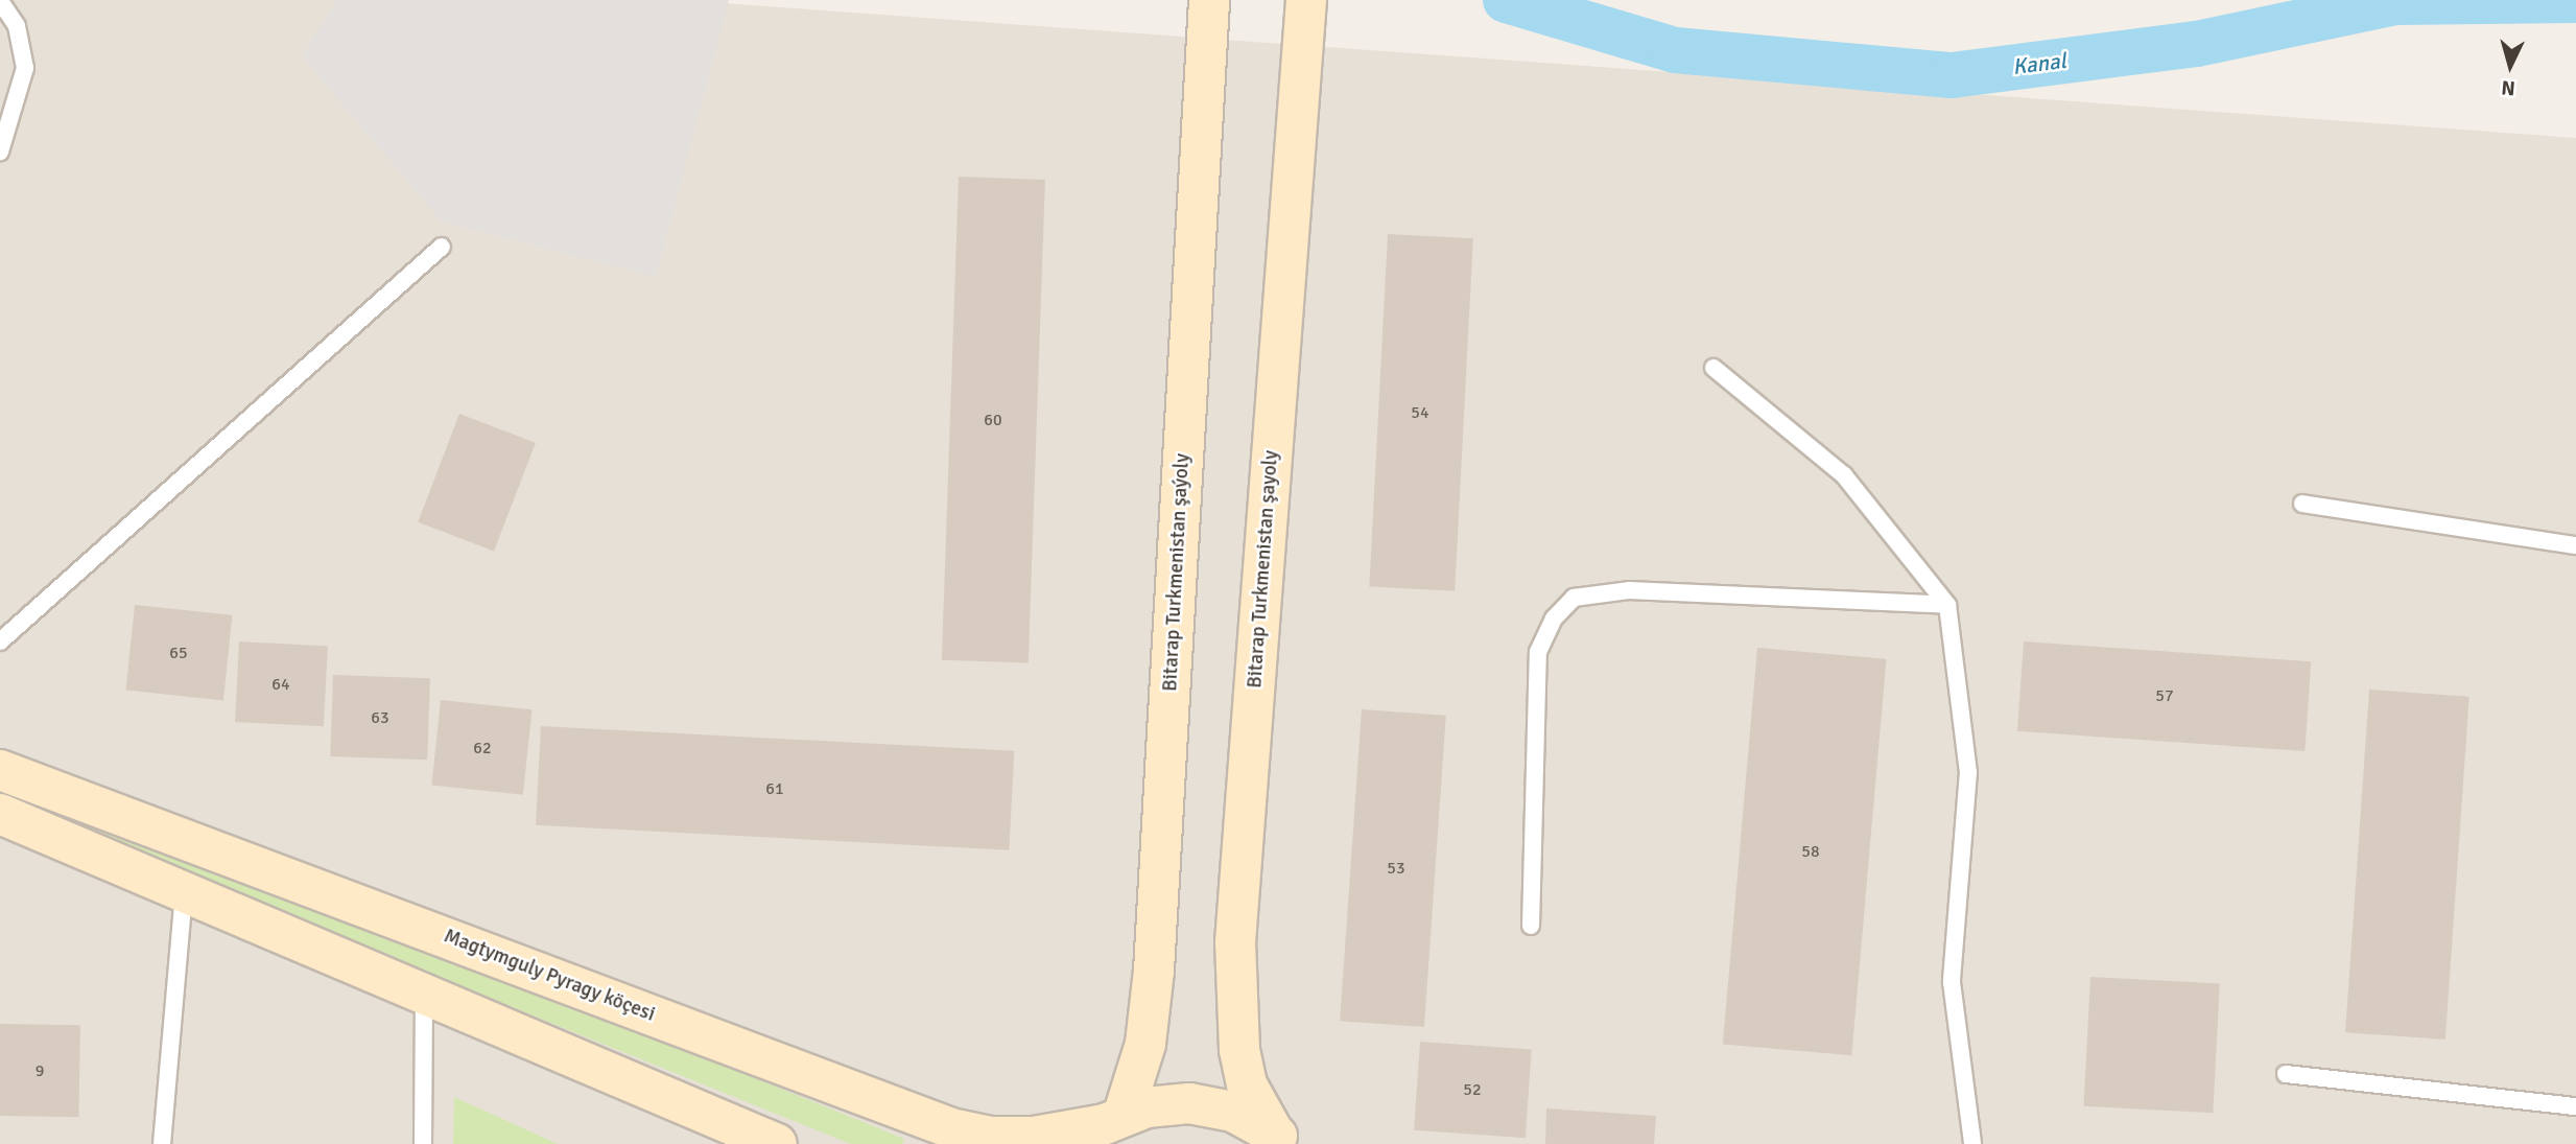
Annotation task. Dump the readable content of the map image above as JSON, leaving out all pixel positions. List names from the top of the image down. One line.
{"streets":{"main road":["Bitarap Turkmenistan şayoly","Bitarap Turkmenistan şaýoly","Magtymguly Pyragy köçesi"]},"crossings":[["Bitarap Turkmenistan şayoly","Magtymguly Pyragy köçesi"],["Bitarap Turkmenistan şaýoly","Magtymguly Pyragy köçesi"]],"water":["Kanal"],"house_numbers":["54","60","65","64","57","63","62","61","58","53","9","52"],"north":"bottom"}
